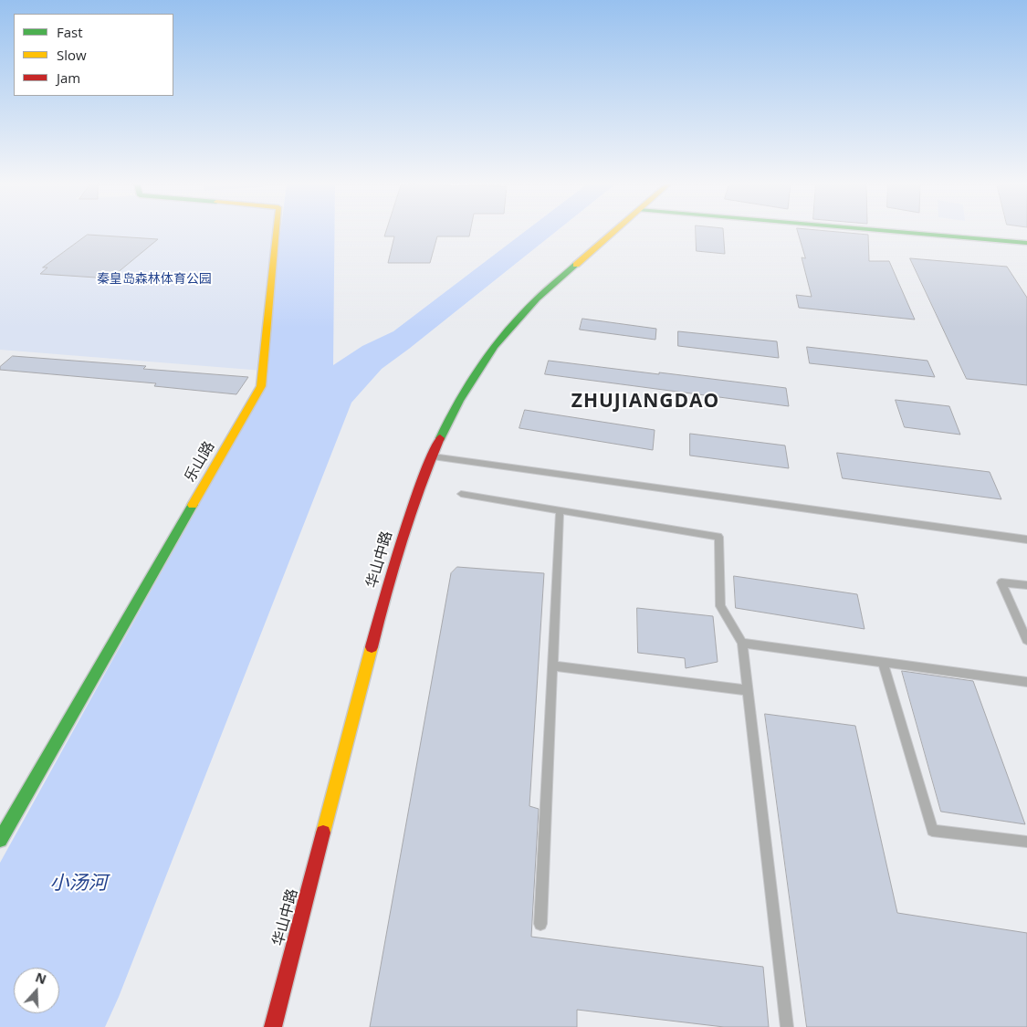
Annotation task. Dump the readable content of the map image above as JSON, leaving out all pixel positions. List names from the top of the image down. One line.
{"streets":{"street":["乐山路","华山中路"]},"districts":["ZHUJIANGDAO"],"water":["小汤河"],"parks":["秦皇岛森林体育公园"],"legend":["Fast","Slow","Jam"],"north":"top"}
